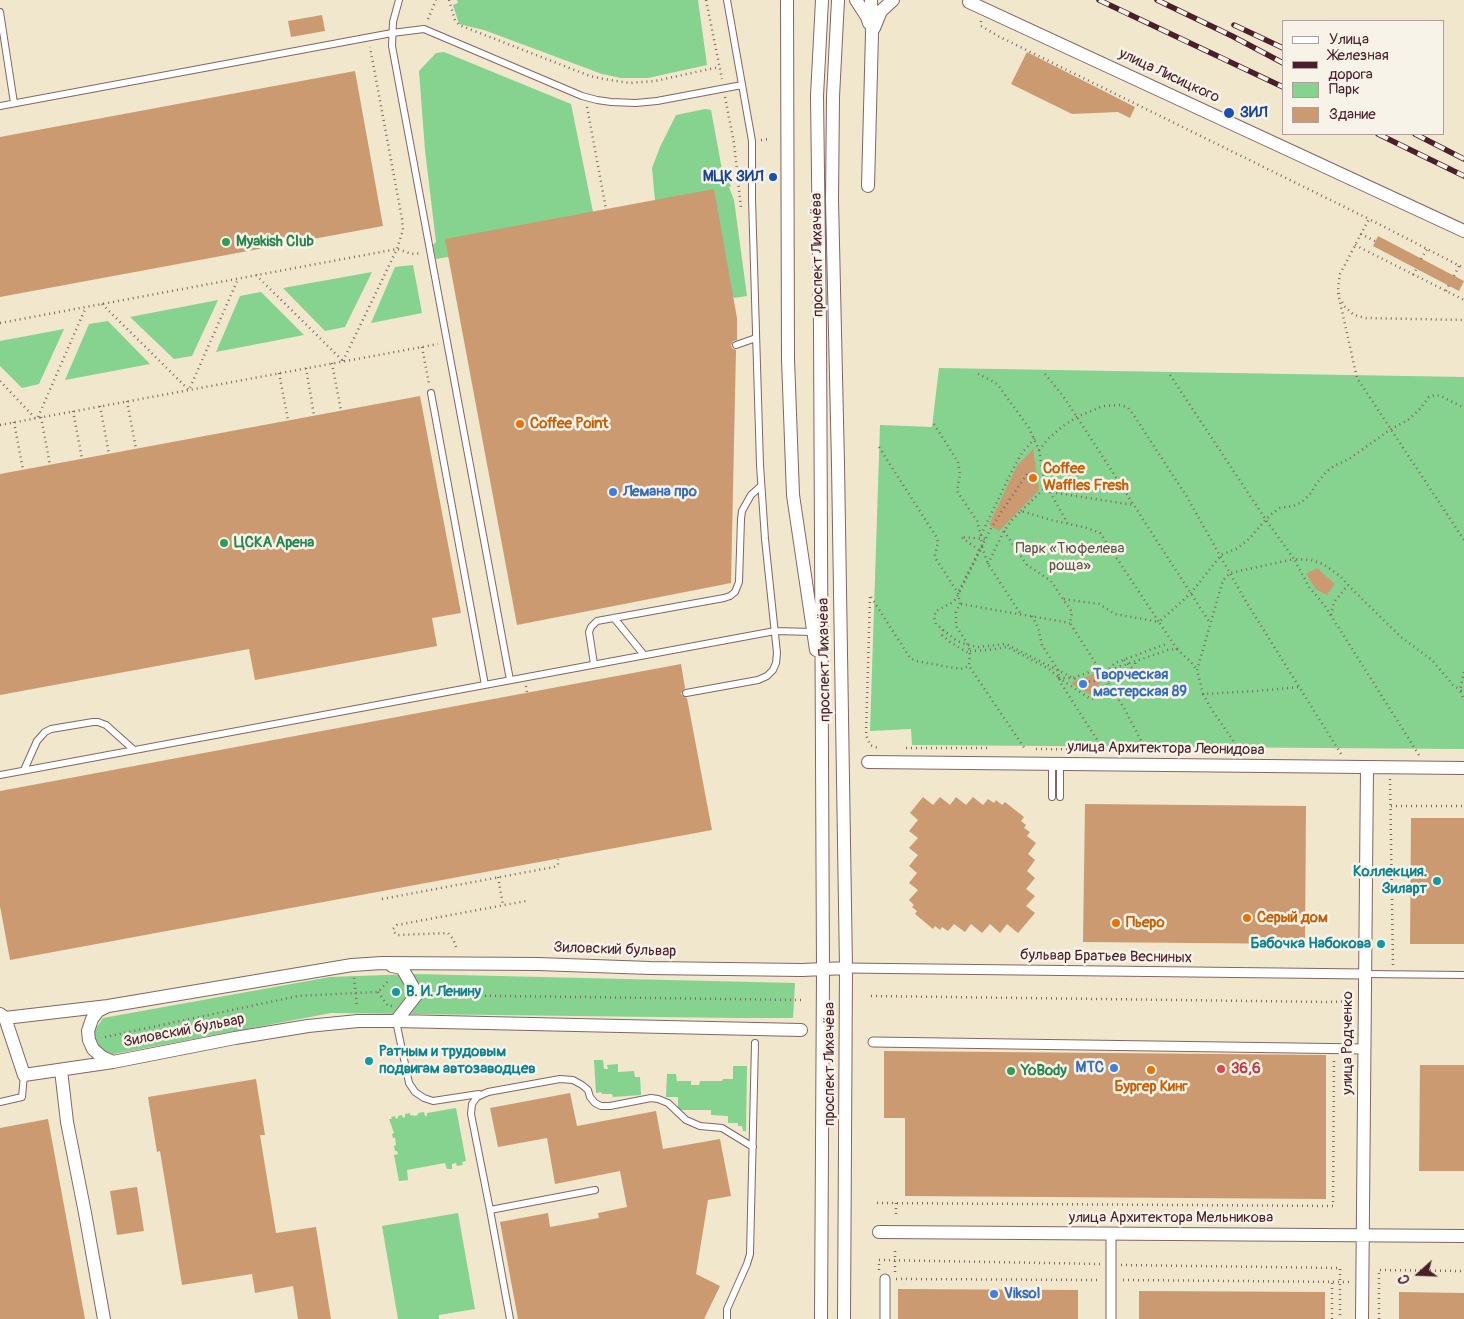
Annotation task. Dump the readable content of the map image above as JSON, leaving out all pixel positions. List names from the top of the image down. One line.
{"streets":{"street":["улица Лисицкого","проспект Лихачёва","улица Архитектора Леонидова","Зиловский бульвар","бульвар Братьев Весниных","улица Родченко","улица Архитектора Мельникова"]},"crossings":[["проспект Лихачёва","Зиловский бульвар"],["проспект Лихачёва","бульвар Братьев Весниных"],["улица Архитектора Леонидова","улица Родченко"],["Зиловский бульвар","бульвар Братьев Весниных"],["бульвар Братьев Весниных","улица Родченко"],["улица Родченко","улица Архитектора Мельникова"]],"parks":["Парк «Тюфелева роща»"],"places":["ЗИЛ","МЦК ЗИЛ","Myakish Club","Coffee Point","Coffee Waffles Fresh","Лемана про","ЦСКА Арена","Творческая мастерская 89","Коллекция. Зиларт","Серый дом","Пьеро","Бабочка Набокова","В. И. Ленину","Ратным и трудовым подвигам автозаводцев","МТС","36,6","Бургер Кинг","YoBody","Viksol"],"legend":["Улица","Железная дорога","Парк","Здание"],"north":"left"}
